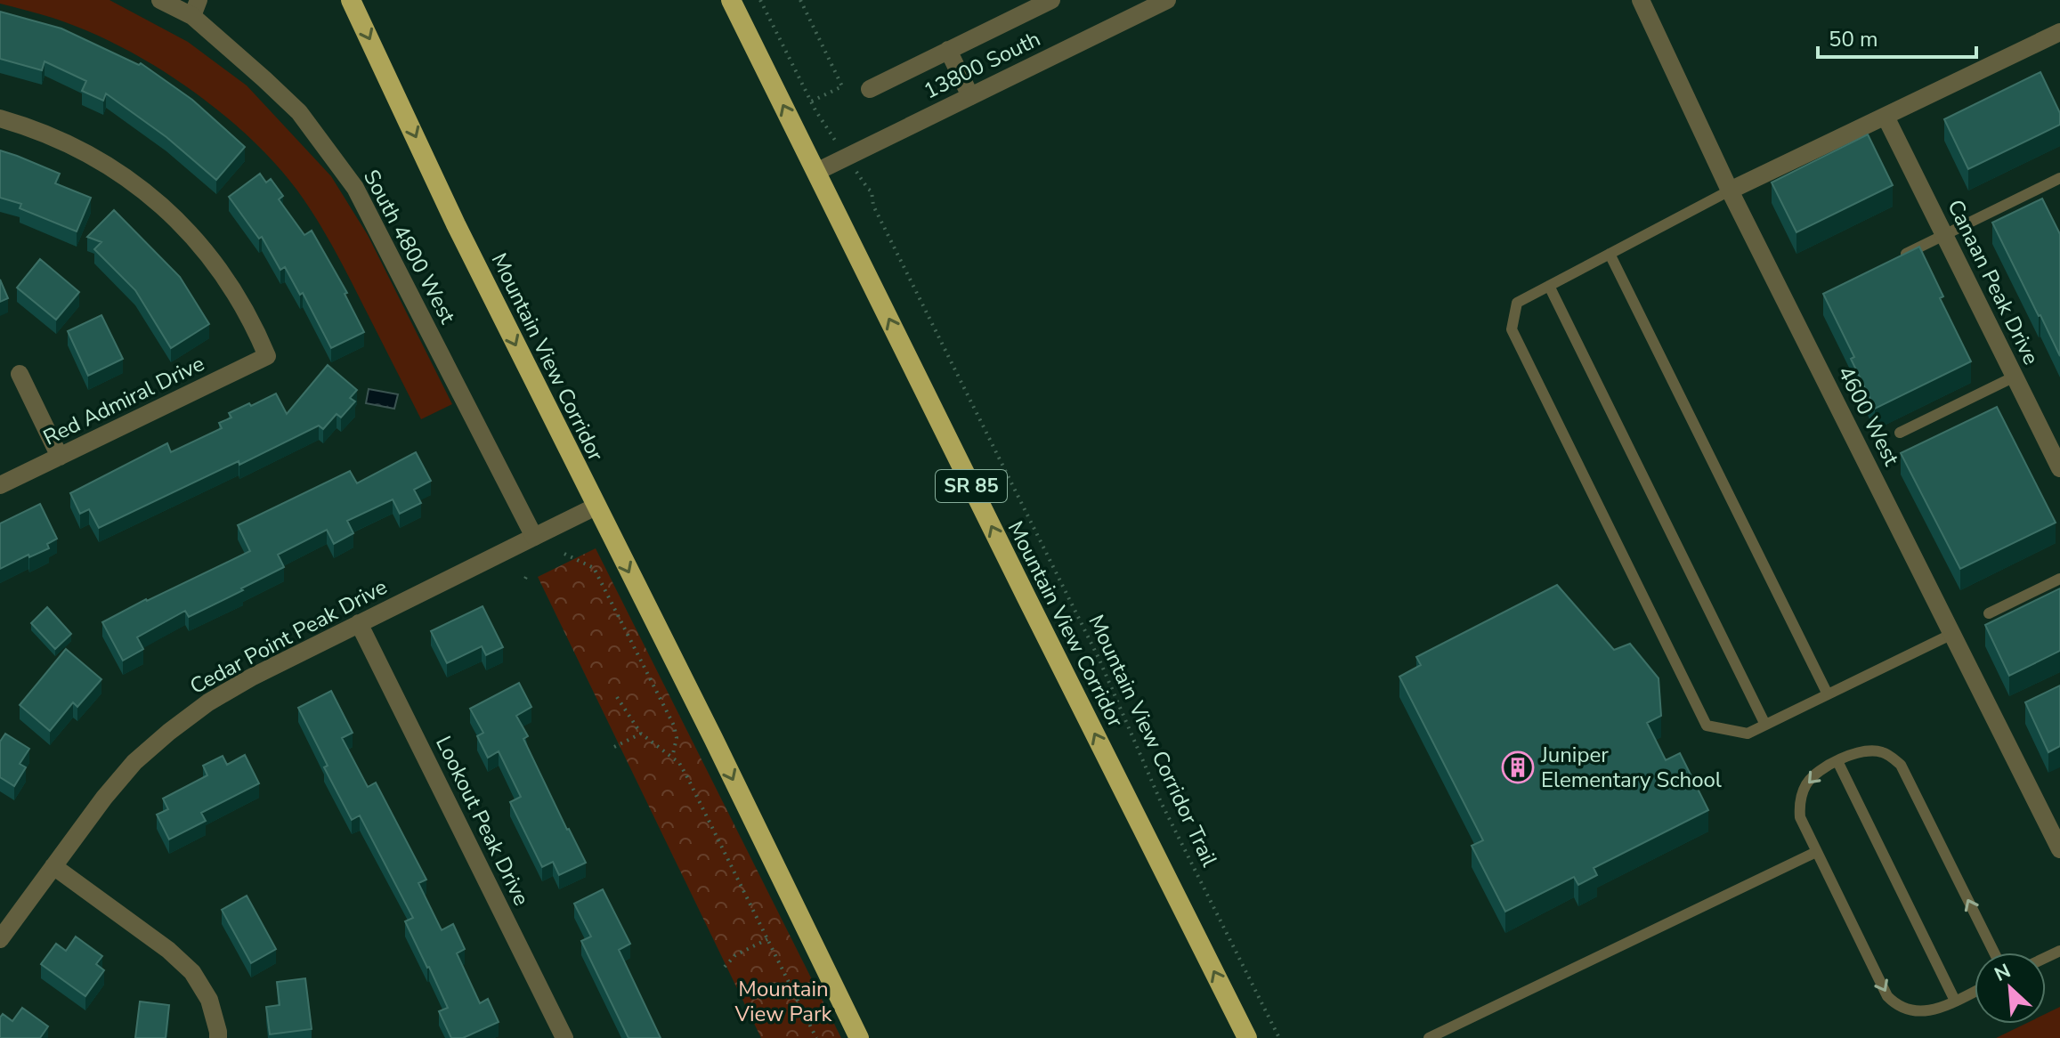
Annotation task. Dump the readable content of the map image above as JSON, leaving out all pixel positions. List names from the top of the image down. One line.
{"streets":{"highway":["Mountain View Corridor","SR 85"],"street":["13800 South","South 4800 West","Canaan Peak Drive","Red Admiral Drive","4600 West","Cedar Point Peak Drive","Lookout Peak Drive"],"path":["Mountain View Corridor Trail"]},"crossings":[["13800 South","Mountain View Corridor"],["South 4800 West","Cedar Point Peak Drive"],["Mountain View Corridor","Cedar Point Peak Drive"],["Cedar Point Peak Drive","Lookout Peak Drive"]],"parks":["Mountain View Park"],"places":{"building":["Juniper Elementary School"]},"scale_bar":"50 m","north":"top left"}
